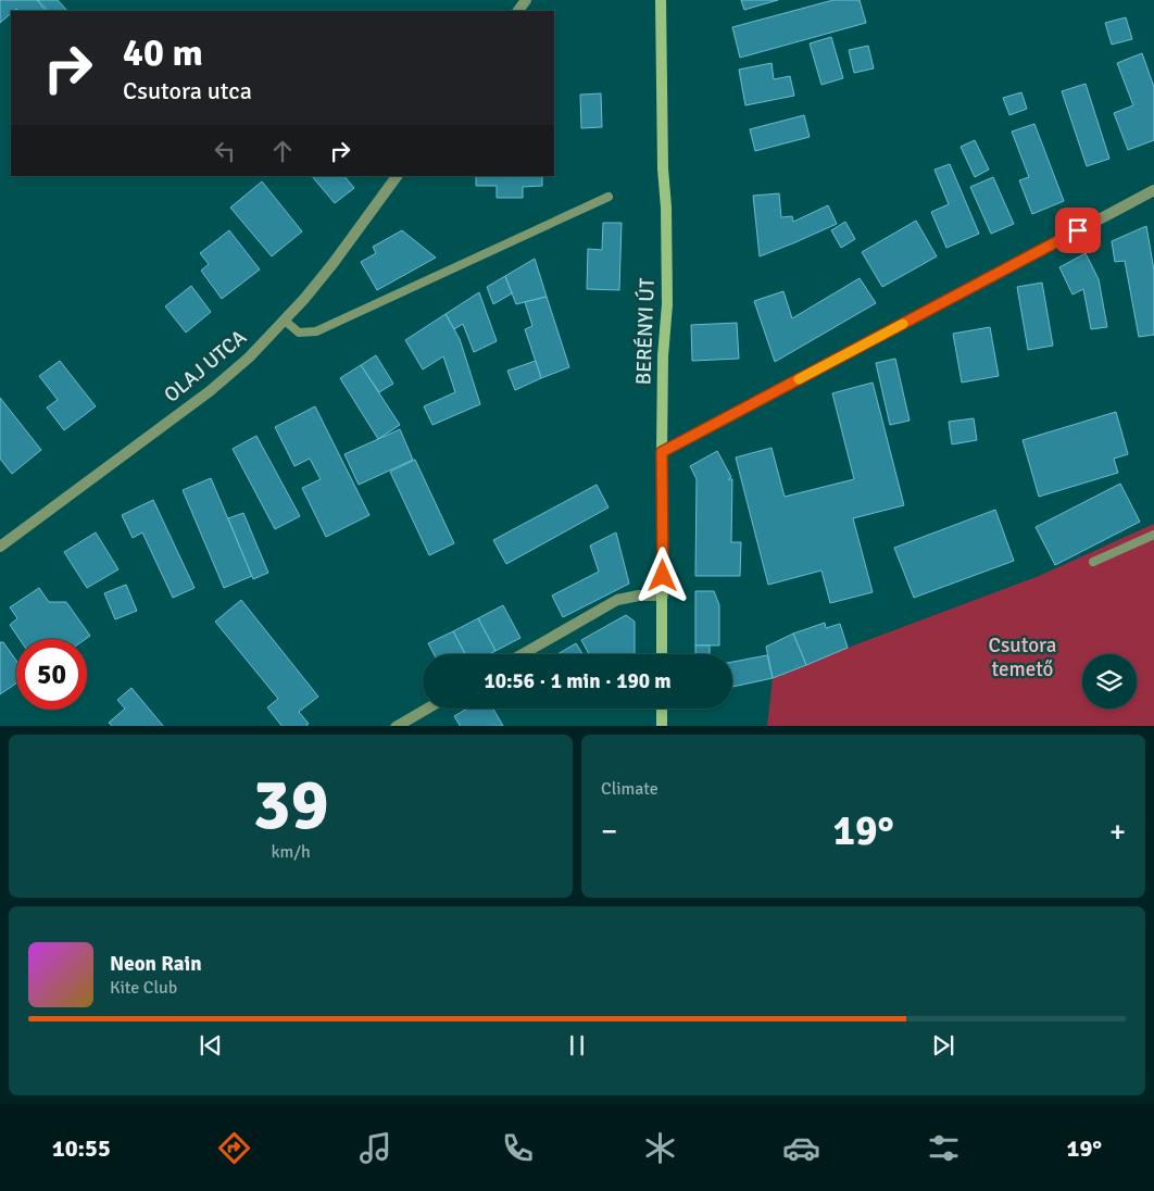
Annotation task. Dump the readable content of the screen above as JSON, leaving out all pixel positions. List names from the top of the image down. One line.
{"streets":{"main road":["BERÉNYI ÚT"],"street":["OLAJ UTCA"]},"parks":["Csutora temető"],"page":{"turn":["40 m","Csutora utca"],"limit":"50","trip":"10:56 · 1 min · 190 m","tile":[["39","km/h"],"Climate"],"heat":["−","19°","+"],"song":["Neon Rain","Kite Club"],"tabs":["10:55","19°"]}}
